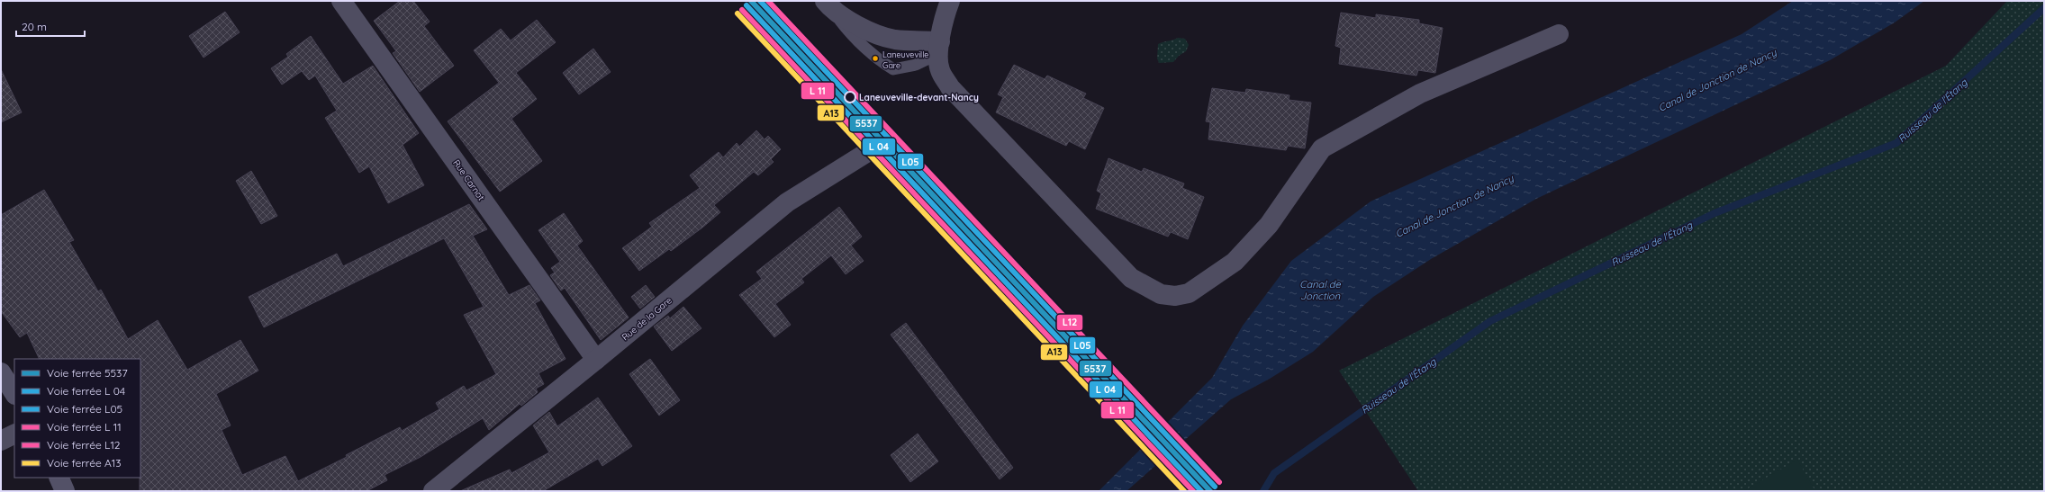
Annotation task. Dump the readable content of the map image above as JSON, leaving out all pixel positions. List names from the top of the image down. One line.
{"streets":{"street":["Rue Carnot","Rue de la Gare"]},"crossings":[["Rue Carnot","Rue de la Gare"]],"water":["Canal de Jonction de Nancy","Ruisseau de l'Étang","Canal de Jonction"],"places":["Laneuveville Gare","Laneuveville-devant-Nancy"],"lines":["rail line 5537","rail line L05","rail line L12","rail line A13"],"legend":["Voie ferrée 5537","Voie ferrée L 04","Voie ferrée L05","Voie ferrée L 11","Voie ferrée L12","Voie ferrée A13"],"scale_bar":"20 m"}
